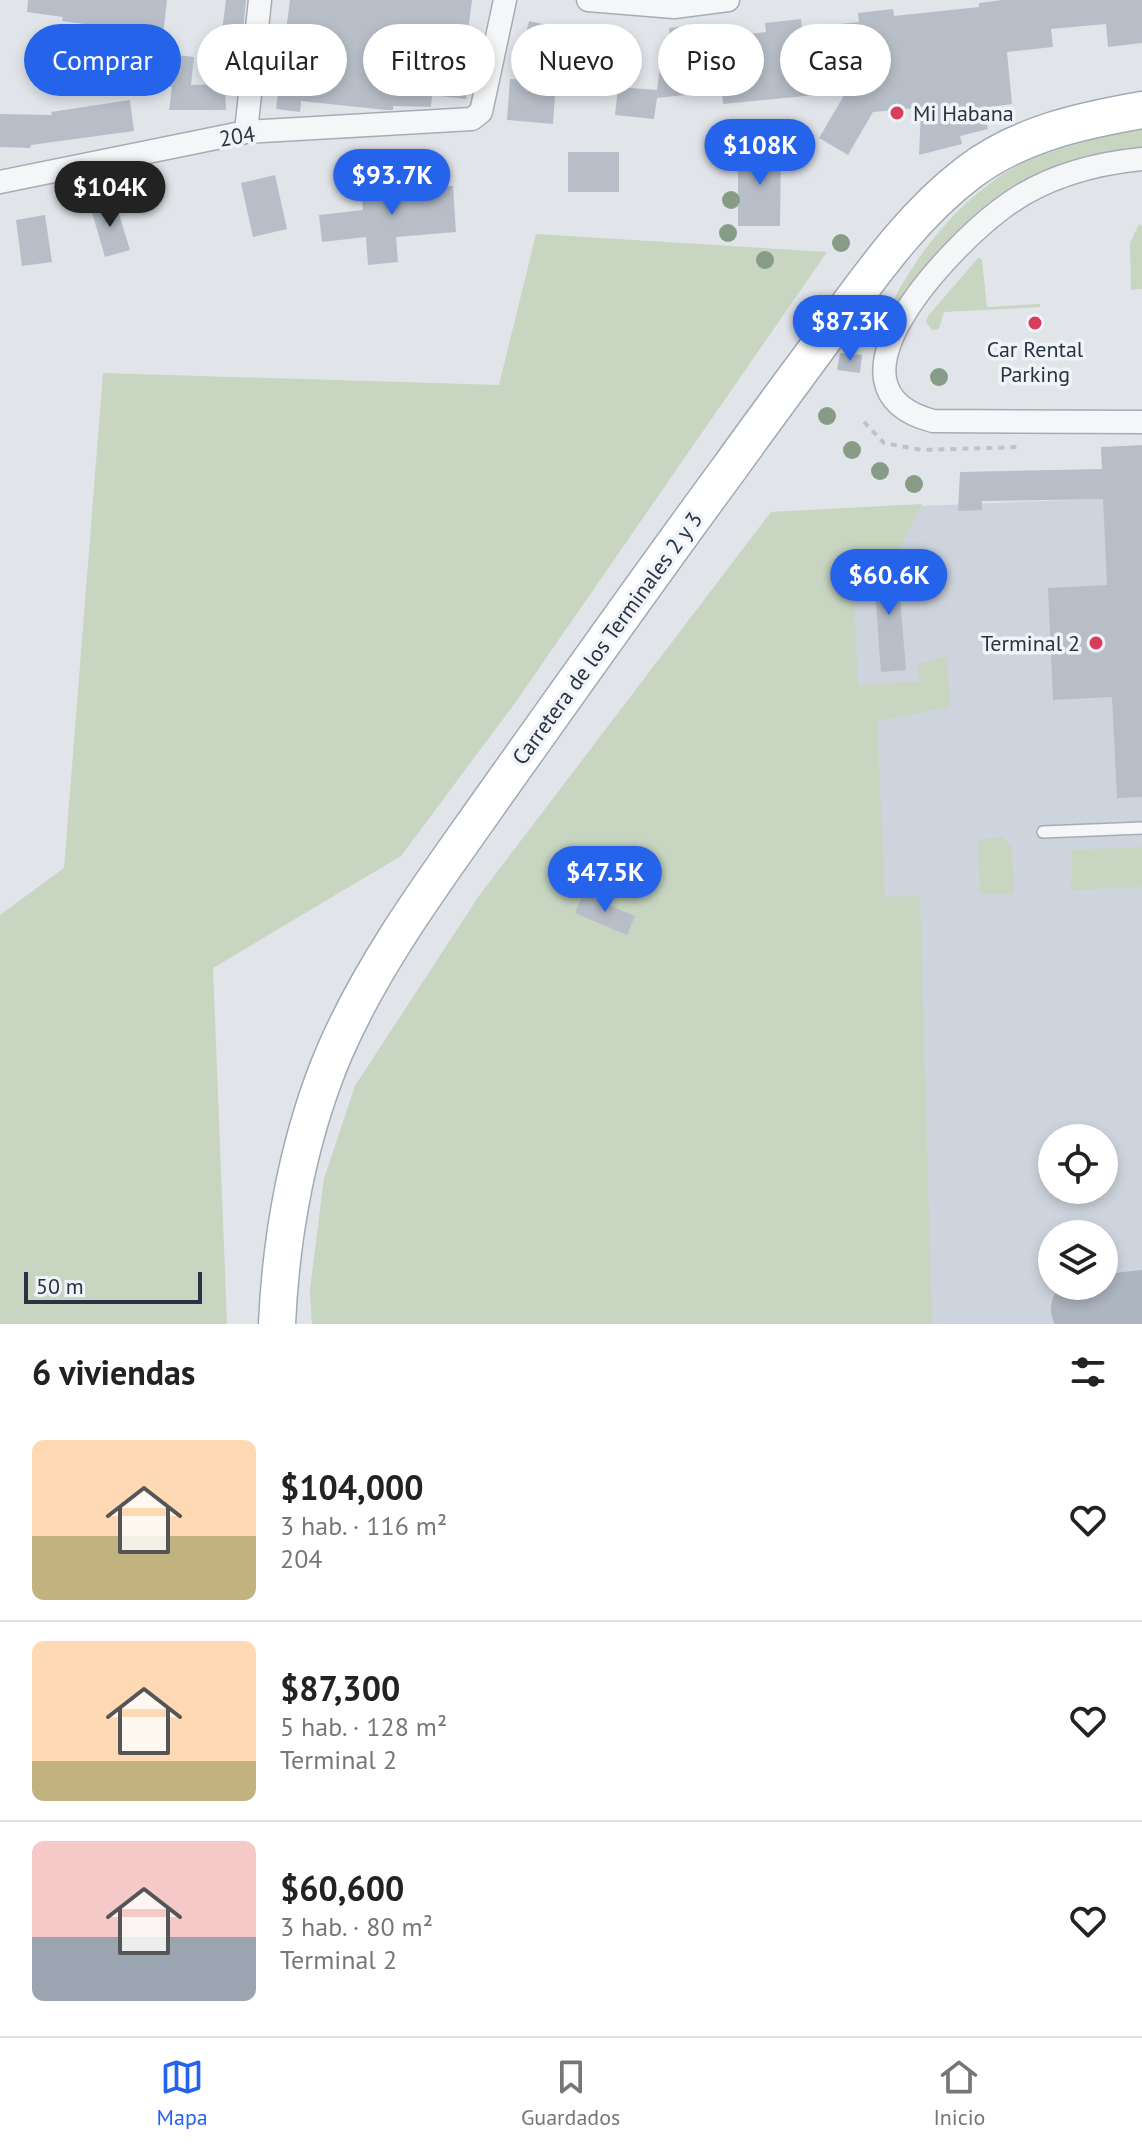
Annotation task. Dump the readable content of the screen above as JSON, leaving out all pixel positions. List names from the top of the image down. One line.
{"streets":{"main road":["Carretera de los Terminales 2 y 3"],"street":["204"]},"places":["Mi Habana","Car Rental Parking","Terminal 2"],"scale_bar":"50 m","page":{"chip":["Comprar","Alquilar","Filtros","Nuevo","Piso","Casa"],"price":["$108K","$93.7K","$104K","$87.3K","$60.6K","$47.5K"],"scale":"50 m","heading":"6 viviendas","list":[{"name":"$104,000","note":"3 hab. · 116 m² · 204"},{"name":"$87,300","note":"5 hab. · 128 m² · Terminal 2"},{"name":"$60,600","note":"3 hab. · 80 m² · Terminal 2"}],"tabs":["Mapa","Guardados","Inicio"]}}
